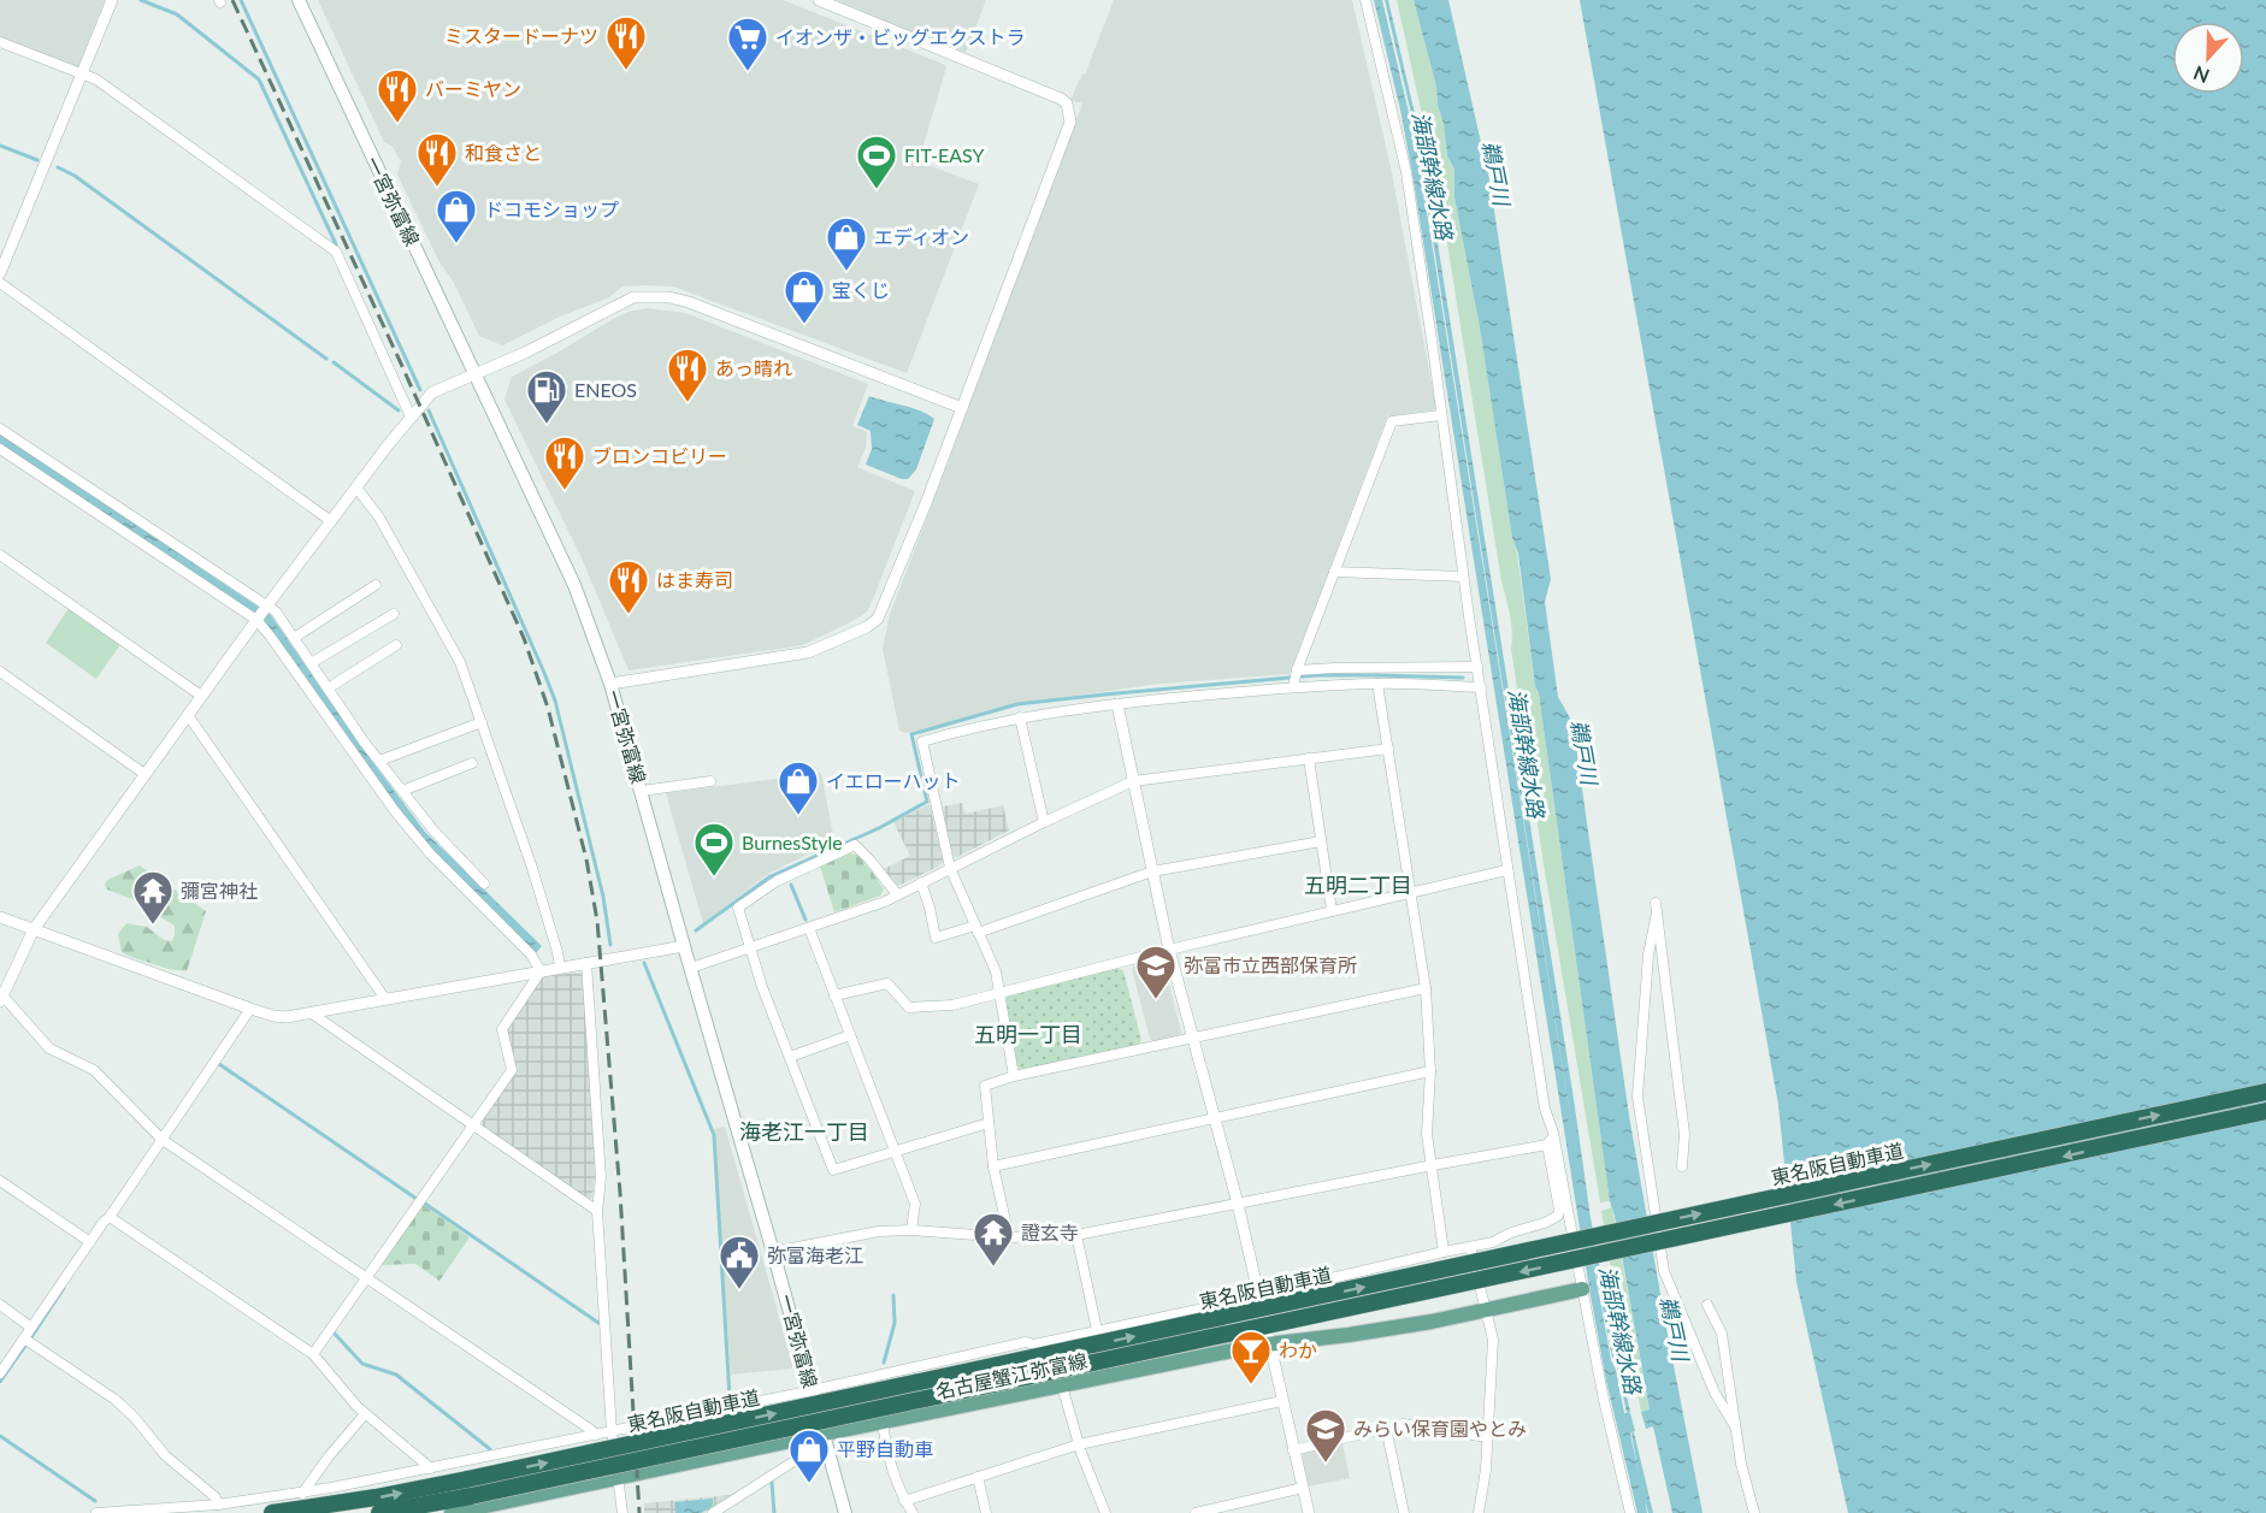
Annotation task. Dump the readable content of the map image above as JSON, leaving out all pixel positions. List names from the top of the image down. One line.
{"streets":{"highway":["東名阪自動車道"],"main road":["一宮弥富線","名古屋蟹江弥富線"]},"crossings":[["一宮弥富線","名古屋蟹江弥富線"]],"districts":["五明二丁目","五明一丁目","海老江一丁目"],"water":["鵜戸川","海部幹線水路"],"places":{"restaurant":["ミスタードーナツ","バーミヤン","和食さと","あっ晴れ","ブロンコビリー","はま寿司"],"supermarket":["イオンザ・ビッグエクストラ"],"sports":["FIT-EASY","BurnesStyle"],"shop":["ドコモショップ","エディオン","宝くじ","イエローハット","平野自動車"],"fuel station":["ENEOS"],"temple":["彌宮神社","證玄寺"],"school or university":["弥富市立西部保育所","みらい保育園やとみ"],"public building":["弥富海老江"],"bar":["わか"]},"north":"bottom"}
